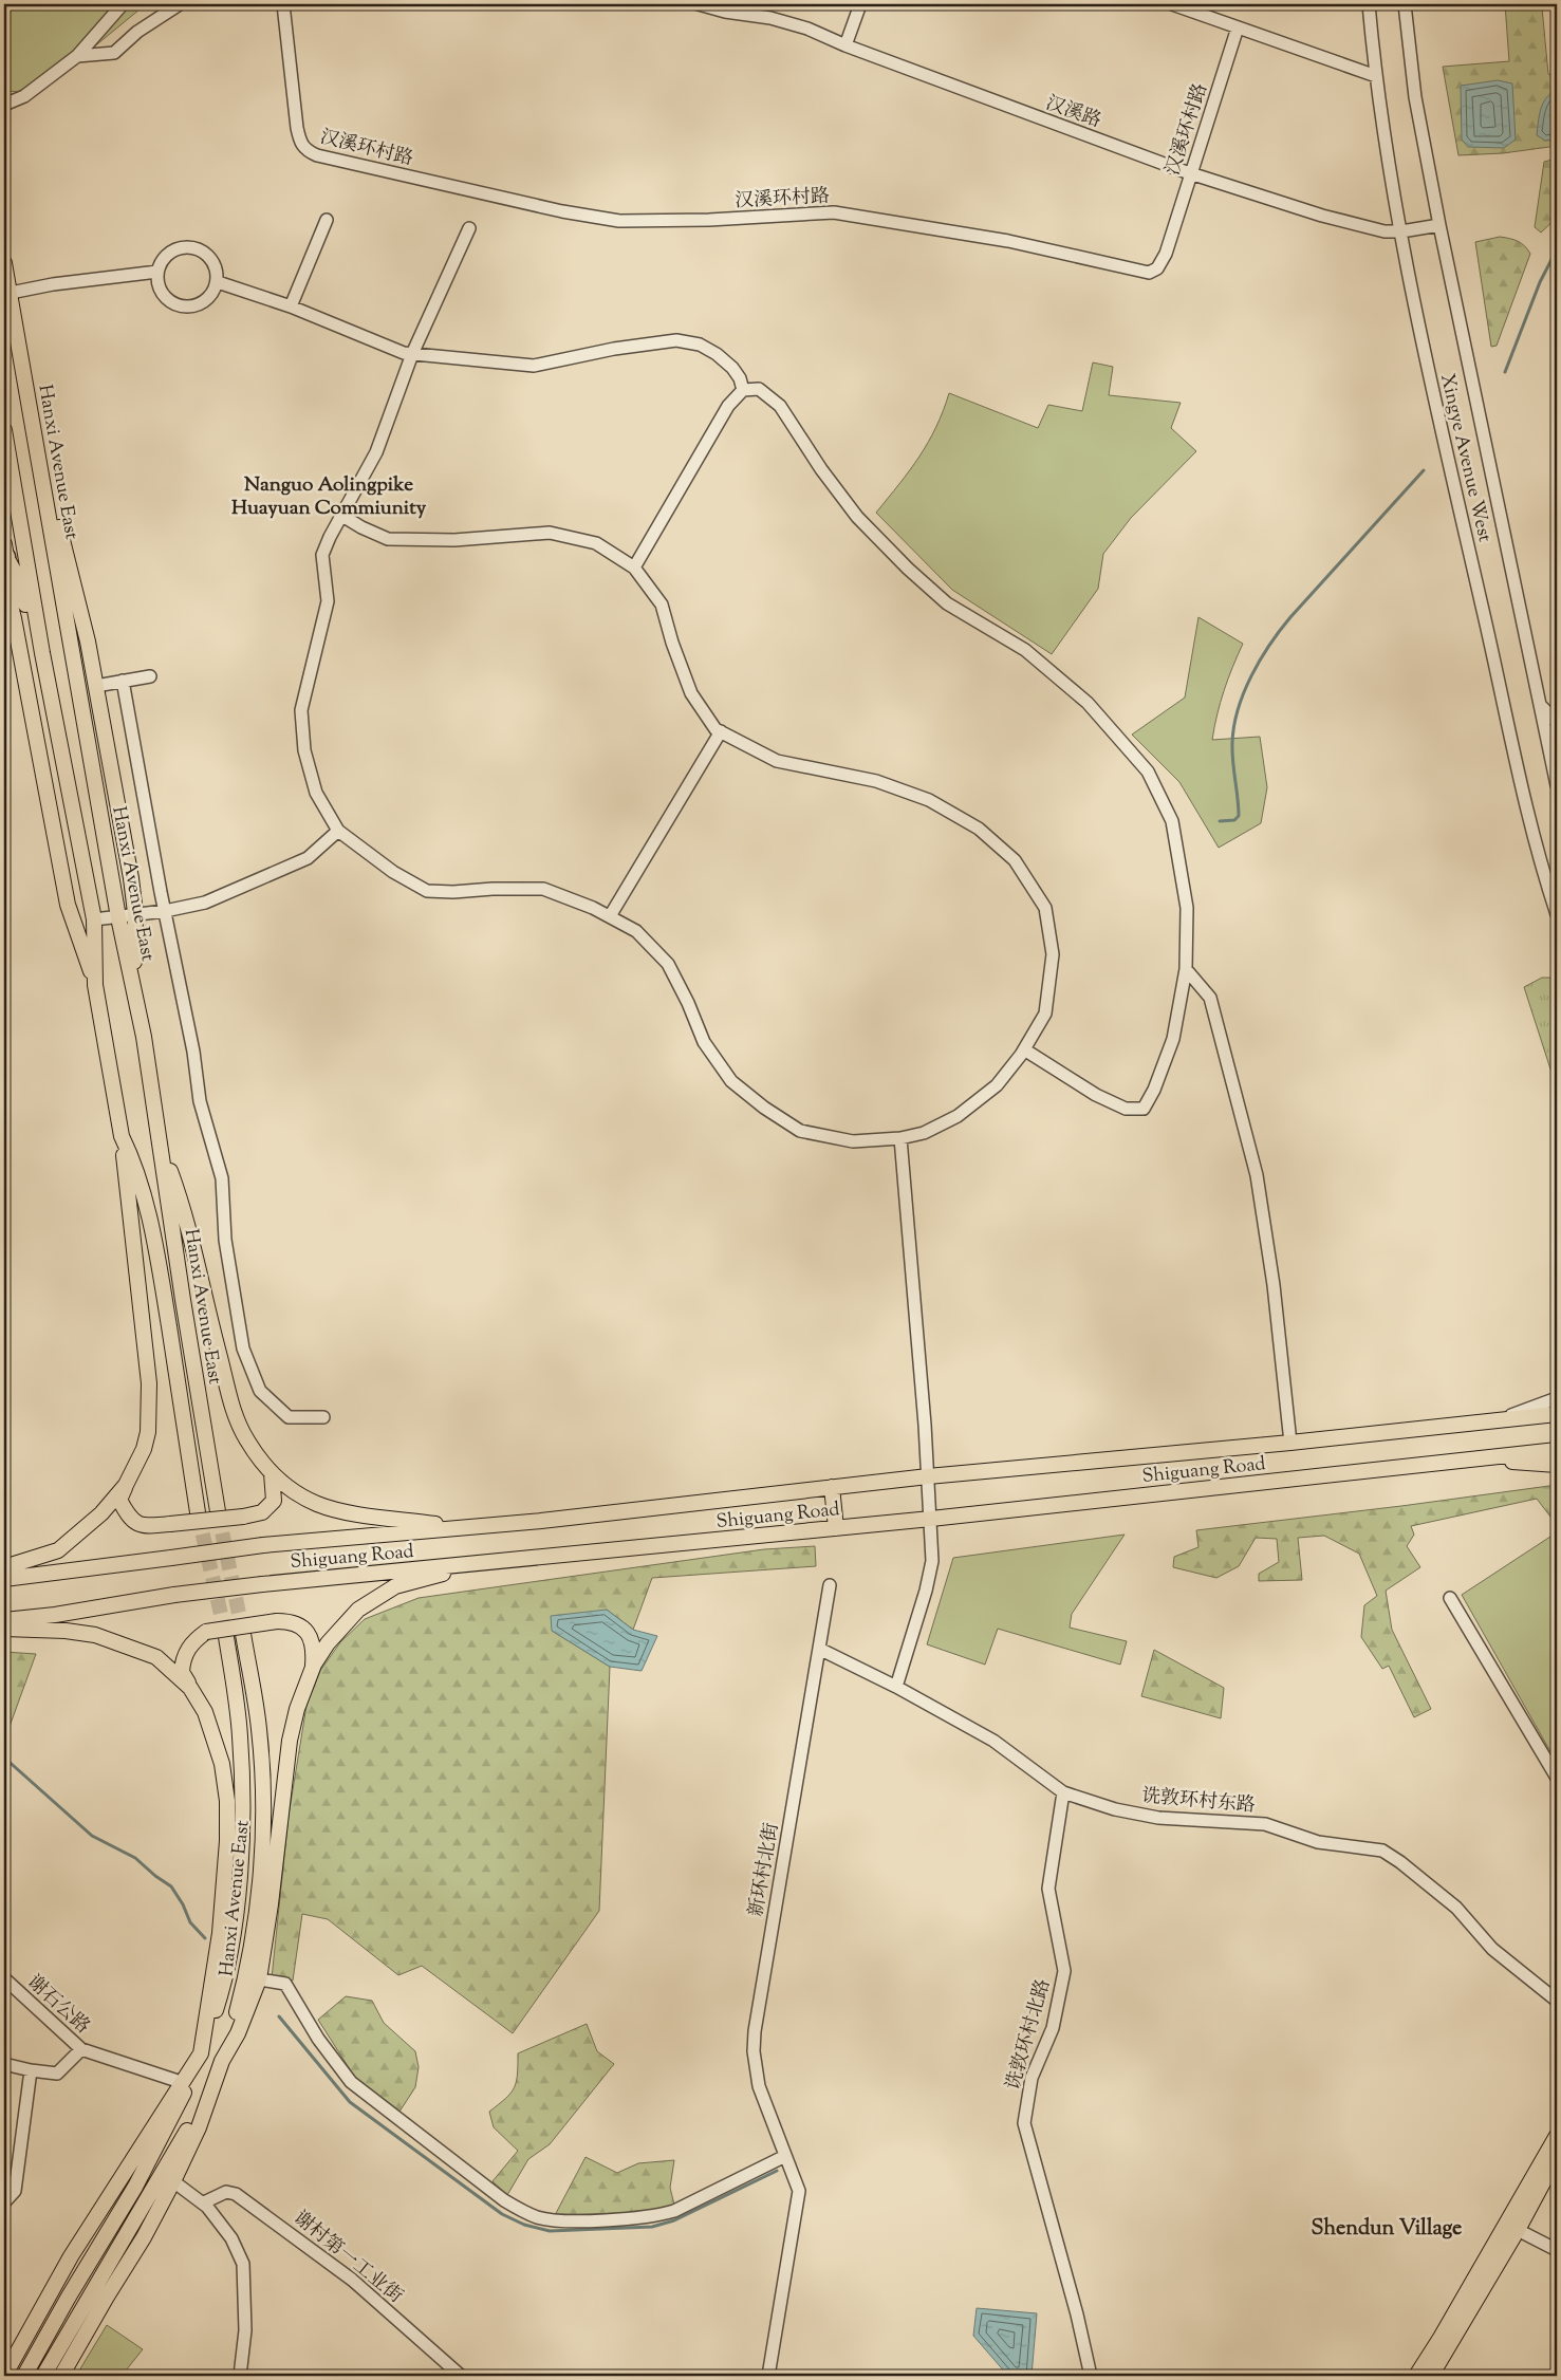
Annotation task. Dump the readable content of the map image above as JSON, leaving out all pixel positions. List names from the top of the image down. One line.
{"streets":{"main road":["Hanxi Avenue East","Shiguang Road"],"street":["汉溪路","汉溪环村路","Xingye Avenue West","诜敦环村东路","新环村北街","谢石公路","诜敦环村北路","谢村第一工业街"]},"crossings":[["汉溪路","汉溪环村路"],["汉溪路","Xingye Avenue West"],["诜敦环村东路","新环村北街"],["诜敦环村东路","诜敦环村北路"]],"districts":["Nanguo Aolingpike Huayuan Commiunity","Shendun Village"]}
